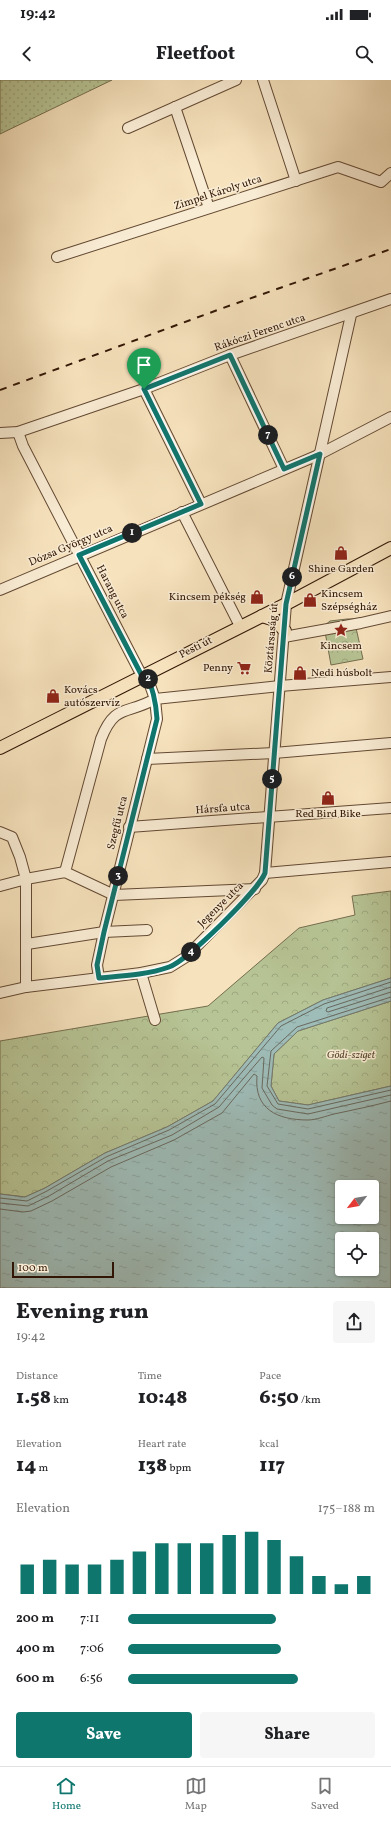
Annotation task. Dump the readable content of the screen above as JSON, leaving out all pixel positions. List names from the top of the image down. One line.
{"streets":{"main road":["Pesti út"],"street":["Zimpel Károly utca","Rákóczi Ferenc utca","Dózsa György utca","Harang utca","Köztársaság út","Hársfa utca","Szegfű utca","Jegenye utca"]},"crossings":[["Rákóczi Ferenc utca","Harang utca"],["Rákóczi Ferenc utca","Köztársaság út"],["Dózsa György utca","Harang utca"],["Dózsa György utca","Köztársaság út"],["Harang utca","Pesti út"],["Harang utca","Szegfű utca"],["Köztársaság út","Pesti út"],["Köztársaság út","Hársfa utca"],["Köztársaság út","Jegenye utca"],["Pesti út","Szegfű utca"],["Hársfa utca","Szegfű utca"],["Szegfű utca","Jegenye utca"]],"parks":["Gödi-sziget"],"places":{"shop":["Shine Garden","Kincsem pékség","Kincsem Szépségház","Nedi húsbolt","Kovács autószervíz","Red Bird Bike"],"place":["Kincsem"],"supermarket":["Penny"]},"scale_bar":"100 m","north":"bottom left","page":{"status":"19:42","header":"Fleetfoot","pins":["7","1","6","2","5","3","4"],"scale":"100 m","heading":["Evening run","19:42"],"stats":[["Distance","1.58 km"],["Time","10:48"],["Pace","6:50 /km"],["Elevation","14 m"],["Heart rate","138 bpm"],["kcal","117"]],"chart":["Elevation","175–188 m"],"list":[{"name":"200 m","note":"7:11"},{"name":"400 m","note":"7:06"},{"name":"600 m","note":"6:56"}],"buttons":["Save","Share"],"tabs":["Home","Map","Saved"]}}
